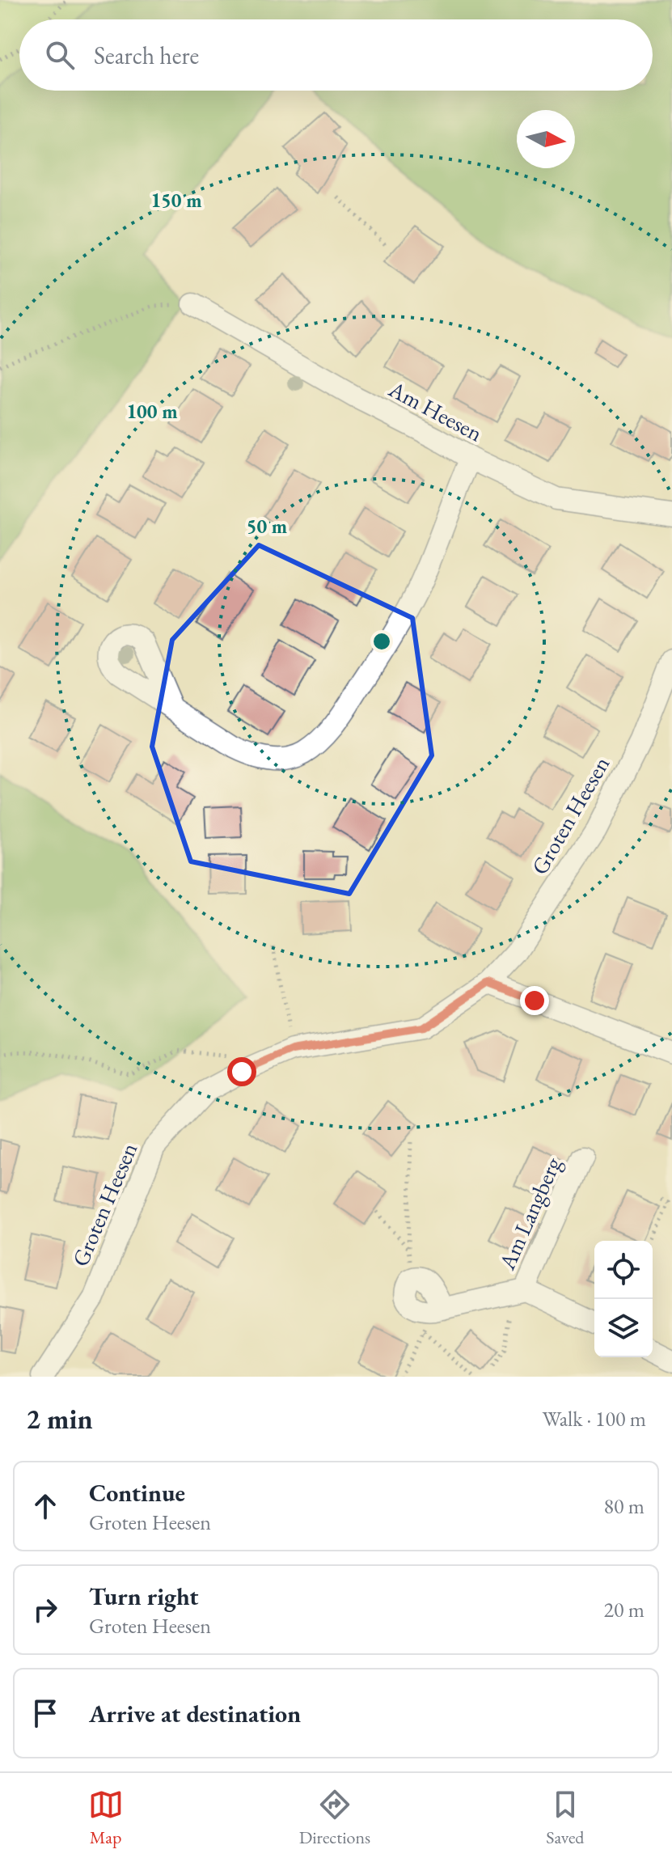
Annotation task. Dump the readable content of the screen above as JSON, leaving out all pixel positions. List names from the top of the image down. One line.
{"streets":{"street":["Am Heesen","Groten Heesen","Am Langberg"]},"north":"right","page":{"search":"Search here","heading":["2 min","Walk · 100 m"],"list":[["Continue","Groten Heesen","80 m"],["Turn right","Groten Heesen","20 m"],"Arrive at destination"],"nav":["Map","Directions","Saved"]},"rings":["150 m","100 m","50 m"]}
